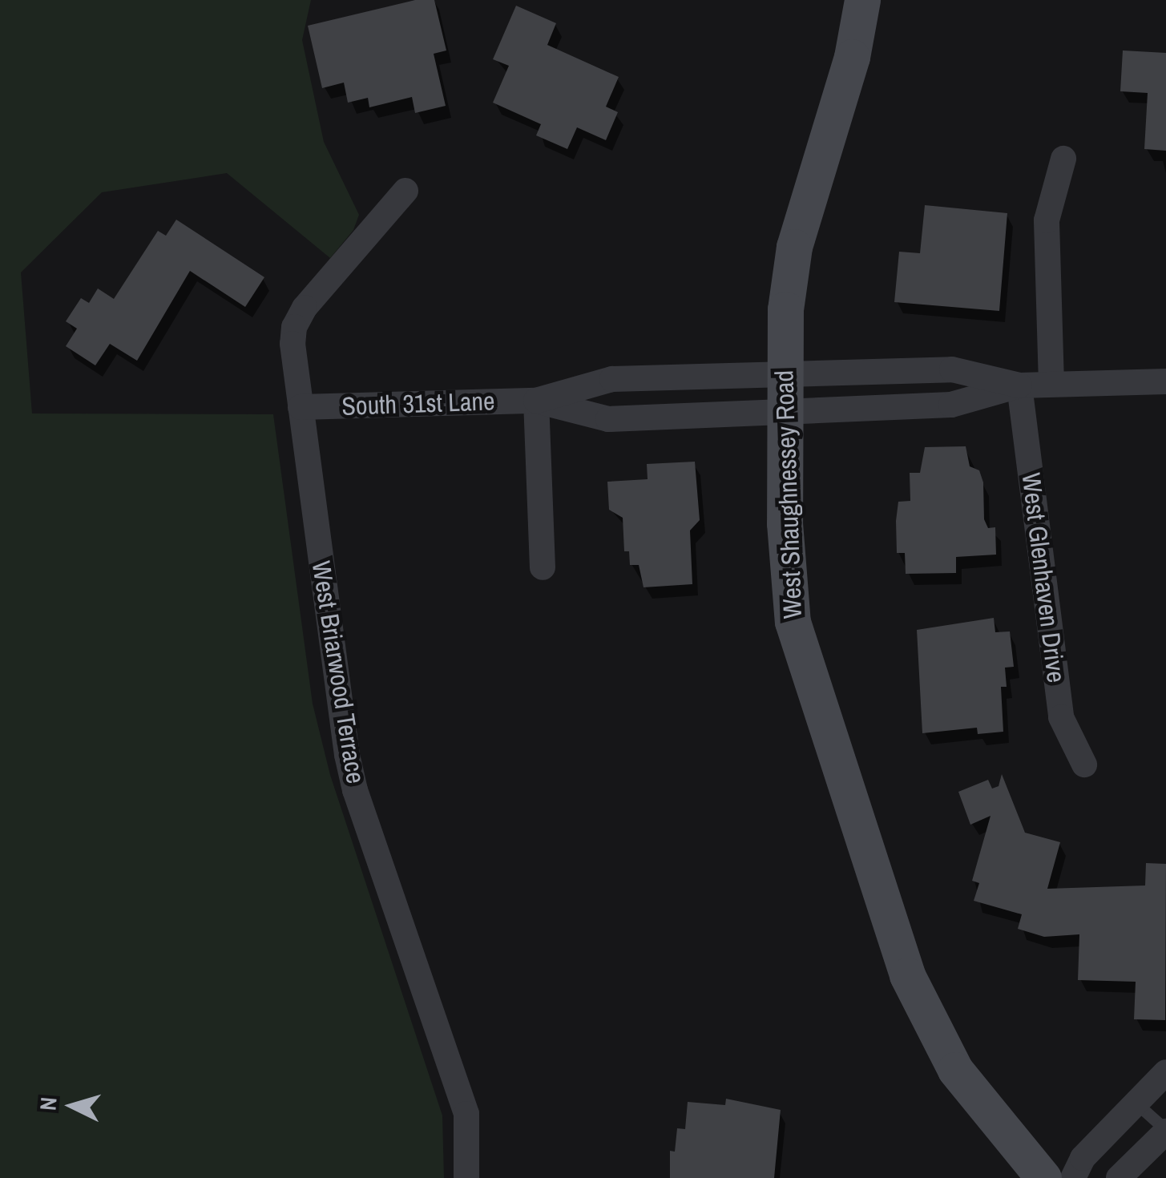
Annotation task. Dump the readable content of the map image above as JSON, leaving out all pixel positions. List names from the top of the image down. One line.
{"streets":{"street":["South 31st Lane","West Shaughnessey Road","West Glenhaven Drive","West Briarwood Terrace"]},"crossings":[["South 31st Lane","West Shaughnessey Road"],["South 31st Lane","West Glenhaven Drive"],["South 31st Lane","West Briarwood Terrace"]],"north":"left"}
